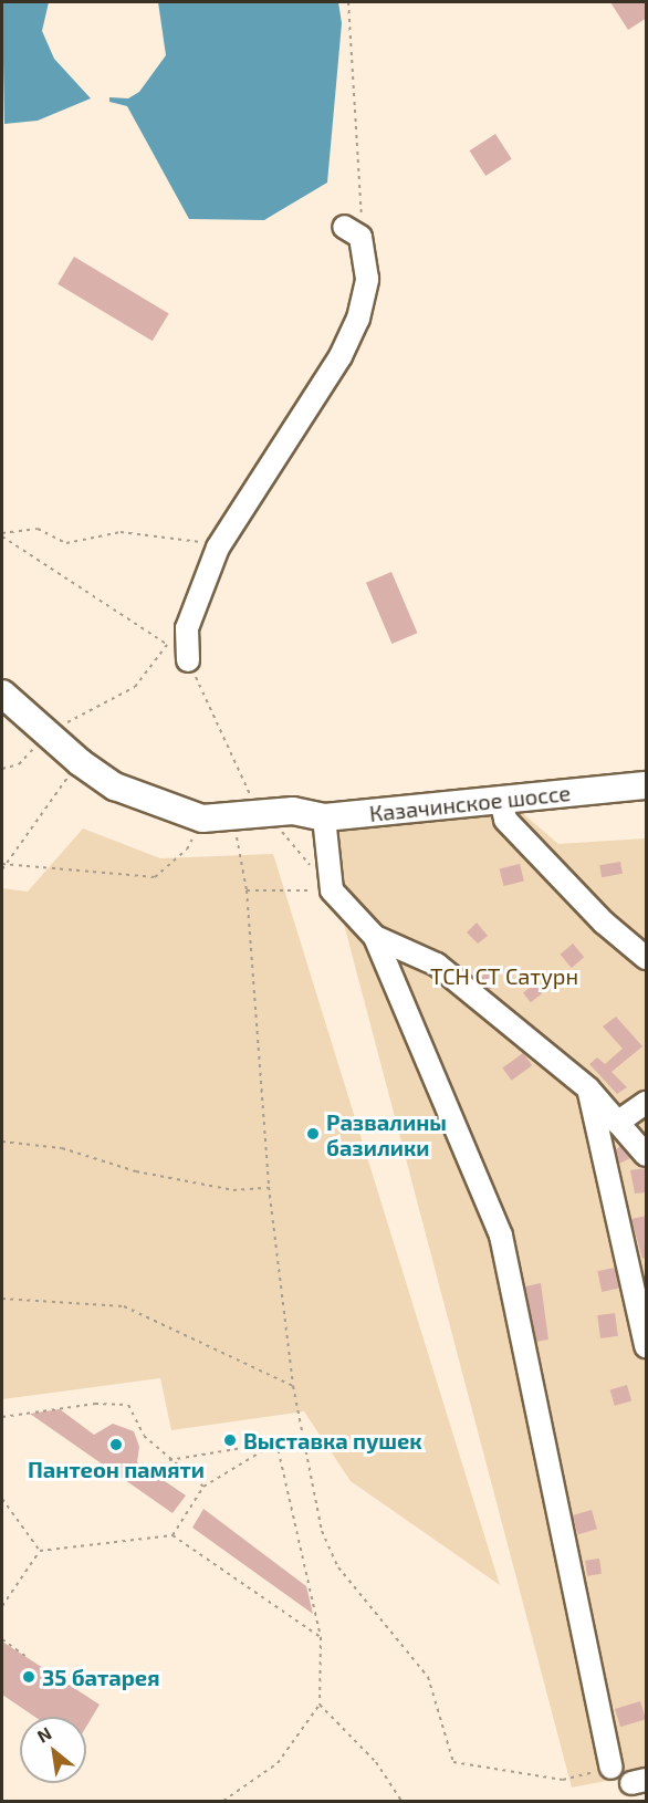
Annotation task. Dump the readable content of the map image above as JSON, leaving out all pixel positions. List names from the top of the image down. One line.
{"streets":{"main road":["Казачинское шоссе"]},"parks":["ТСН СТ Сатурн"],"places":["Развалины базилики","Выставка пушек","Пантеон памяти","35 батарея"],"north":"top left"}
